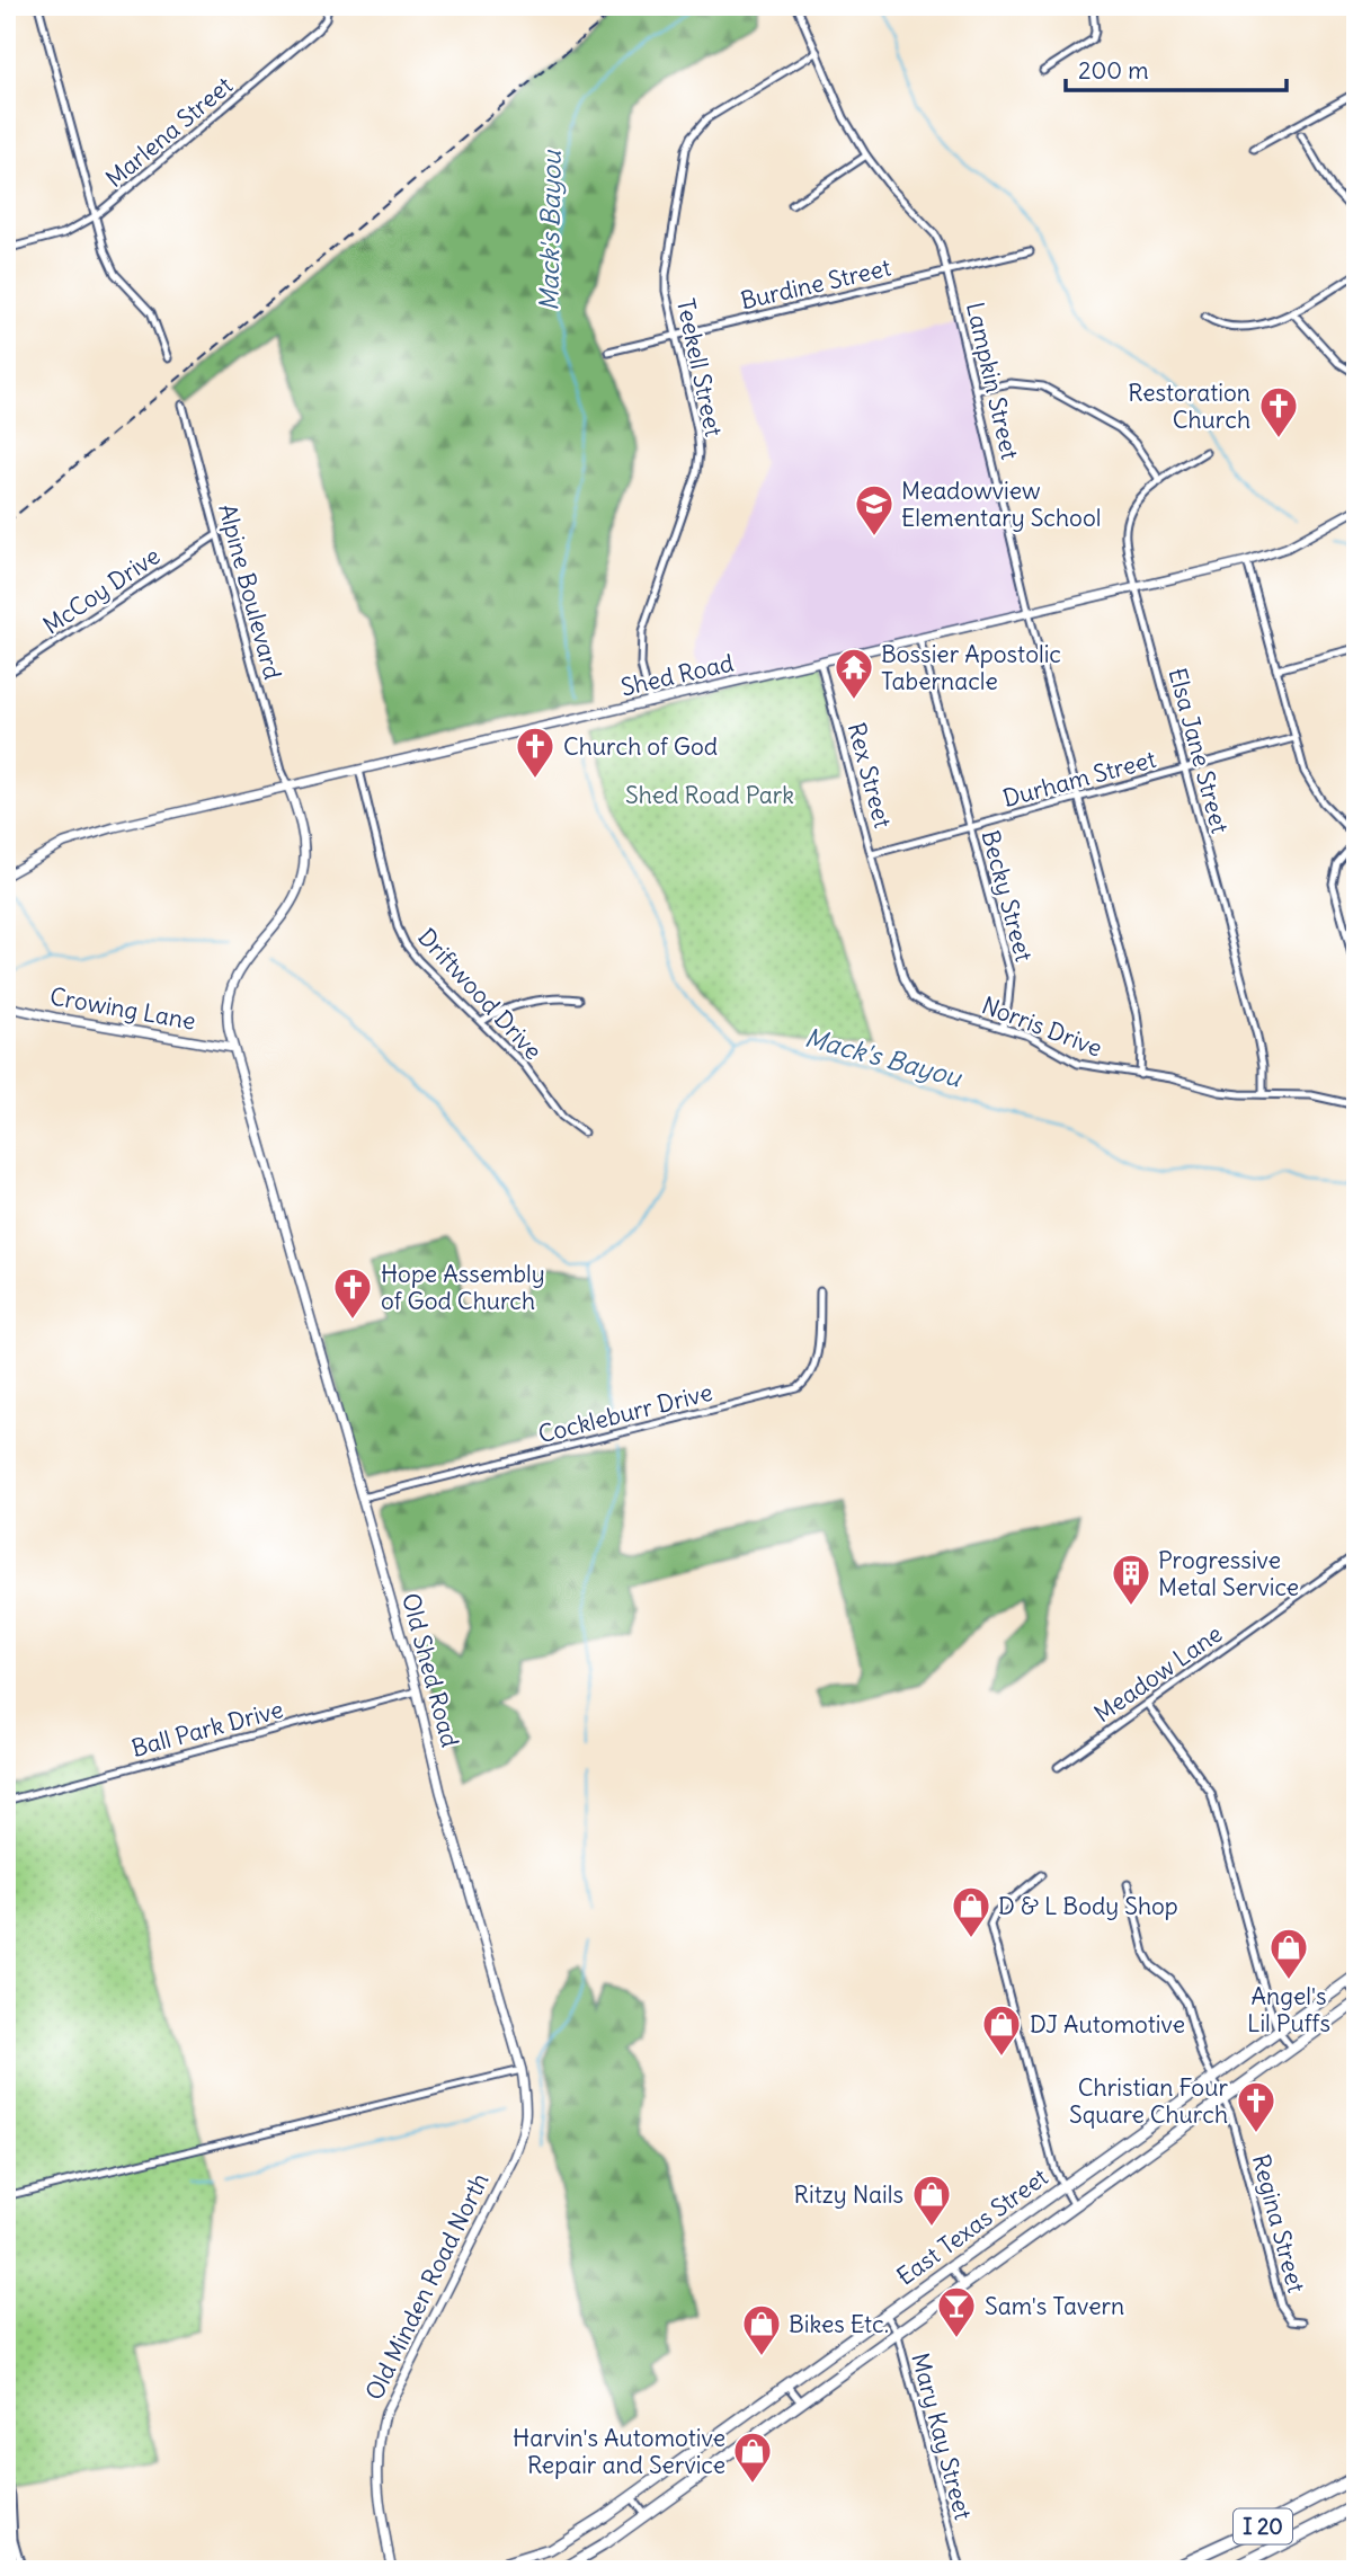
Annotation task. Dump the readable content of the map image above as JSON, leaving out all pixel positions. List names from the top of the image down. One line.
{"streets":{"highway":["I 20"],"main road":["East Texas Street"],"street":["Marlena Street","Burdine Street","Teekell Street","Lampkin Street","McCoy Drive","Alpine Boulevard","Shed Road","Elsa Jane Street","Rex Street","Durham Street","Becky Street","Driftwood Drive","Crowing Lane","Norris Drive","Cockleburr Drive","Old Shed Road","Meadow Lane","Ball Park Drive","Regina Street","Old Minden Road North","Mary Kay Street"]},"crossings":[["Burdine Street","Teekell Street"],["Burdine Street","Lampkin Street"],["Teekell Street","Lampkin Street"],["Teekell Street","Shed Road"],["Lampkin Street","Shed Road"],["Lampkin Street","Durham Street"],["Lampkin Street","Norris Drive"],["McCoy Drive","Alpine Boulevard"],["Alpine Boulevard","Shed Road"],["Alpine Boulevard","Old Shed Road"],["Shed Road","Elsa Jane Street"],["Shed Road","Rex Street"],["Shed Road","Becky Street"],["Shed Road","Driftwood Drive"],["Shed Road","Old Shed Road"],["Elsa Jane Street","Durham Street"],["Elsa Jane Street","Norris Drive"],["Rex Street","Durham Street"],["Rex Street","Norris Drive"],["Durham Street","Becky Street"],["Durham Street","Norris Drive"],["Becky Street","Norris Drive"],["Crowing Lane","Old Shed Road"],["Cockleburr Drive","Old Shed Road"],["Old Shed Road","Ball Park Drive"],["Old Shed Road","Old Minden Road North"],["Regina Street","East Texas Street"],["East Texas Street","Mary Kay Street"]],"water":["Mack's Bayou"],"parks":["Shed Road Park"],"places":{"church":["Restoration Church","Church of God","Hope Assembly of God Church","Christian Four Square Church"],"school or university":["Meadowview Elementary School"],"temple":["Bossier Apostolic Tabernacle"],"building":["Progressive Metal Service"],"shop":["D & L Body Shop","Angel's Lil Puffs","DJ Automotive","Ritzy Nails","Bikes Etc.","Harvin's Automotive Repair and Service"],"bar":["Sam's Tavern"]},"scale_bar":"200 m"}
